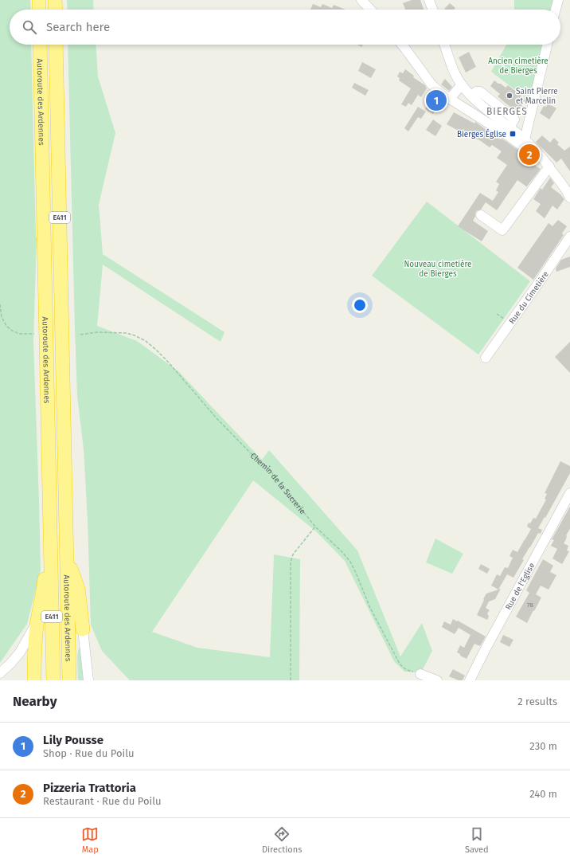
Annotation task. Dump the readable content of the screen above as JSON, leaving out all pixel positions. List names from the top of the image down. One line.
{"streets":{"highway":["Autoroute des Ardennes","E411"],"street":["Rue du Cimetière","Rue de l'Eglise"],"path":["Chemin de la Sucrerie"]},"districts":["BIERGES"],"parks":["Ancien cimetière de Bierges","Nouveau cimetière de Bierges"],"places":{"other":["Saint Pierre et Marcelin"],"transit":["Bierges Église"]},"house_numbers":["78"],"page":{"search":"Search here","pins":["1","2"],"heading":["Nearby","2 results"],"list":[{"mark":"1","name":"Lily Pousse","note":"Shop · Rue du Poilu","value":"230 m"},{"mark":"2","name":"Pizzeria Trattoria","note":"Restaurant · Rue du Poilu","value":"240 m"}],"nav":["Map","Directions","Saved"]}}
